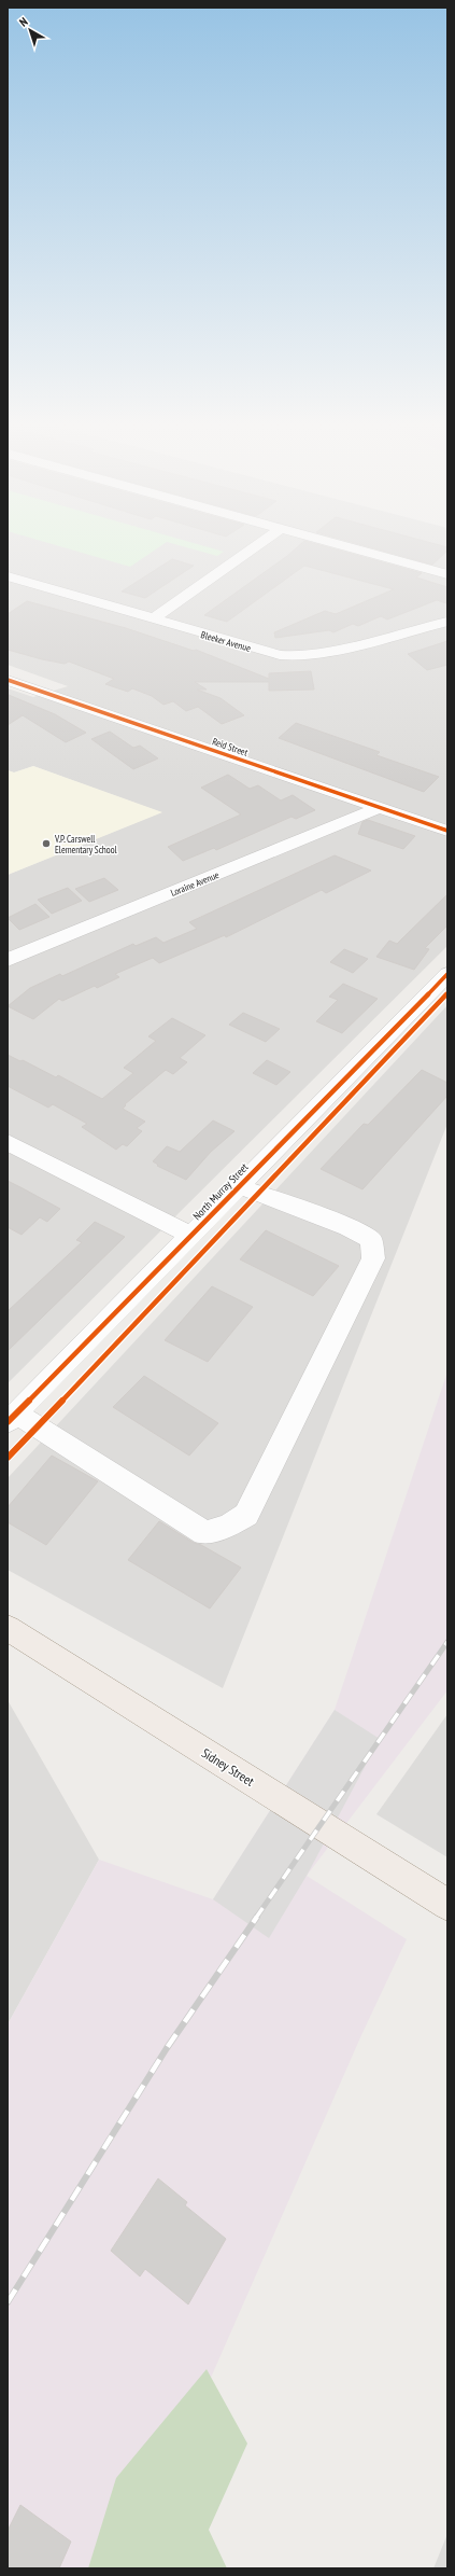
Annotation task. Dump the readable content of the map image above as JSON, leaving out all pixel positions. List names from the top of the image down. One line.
{"streets":{"main road":["Sidney Street"],"street":["Bleeker Avenue","Reid Street","Loraine Avenue","North Murray Street"]},"crossings":[["Reid Street","Loraine Avenue"]],"places":["V.P. Carswell Elementary School"],"north":"top left"}
